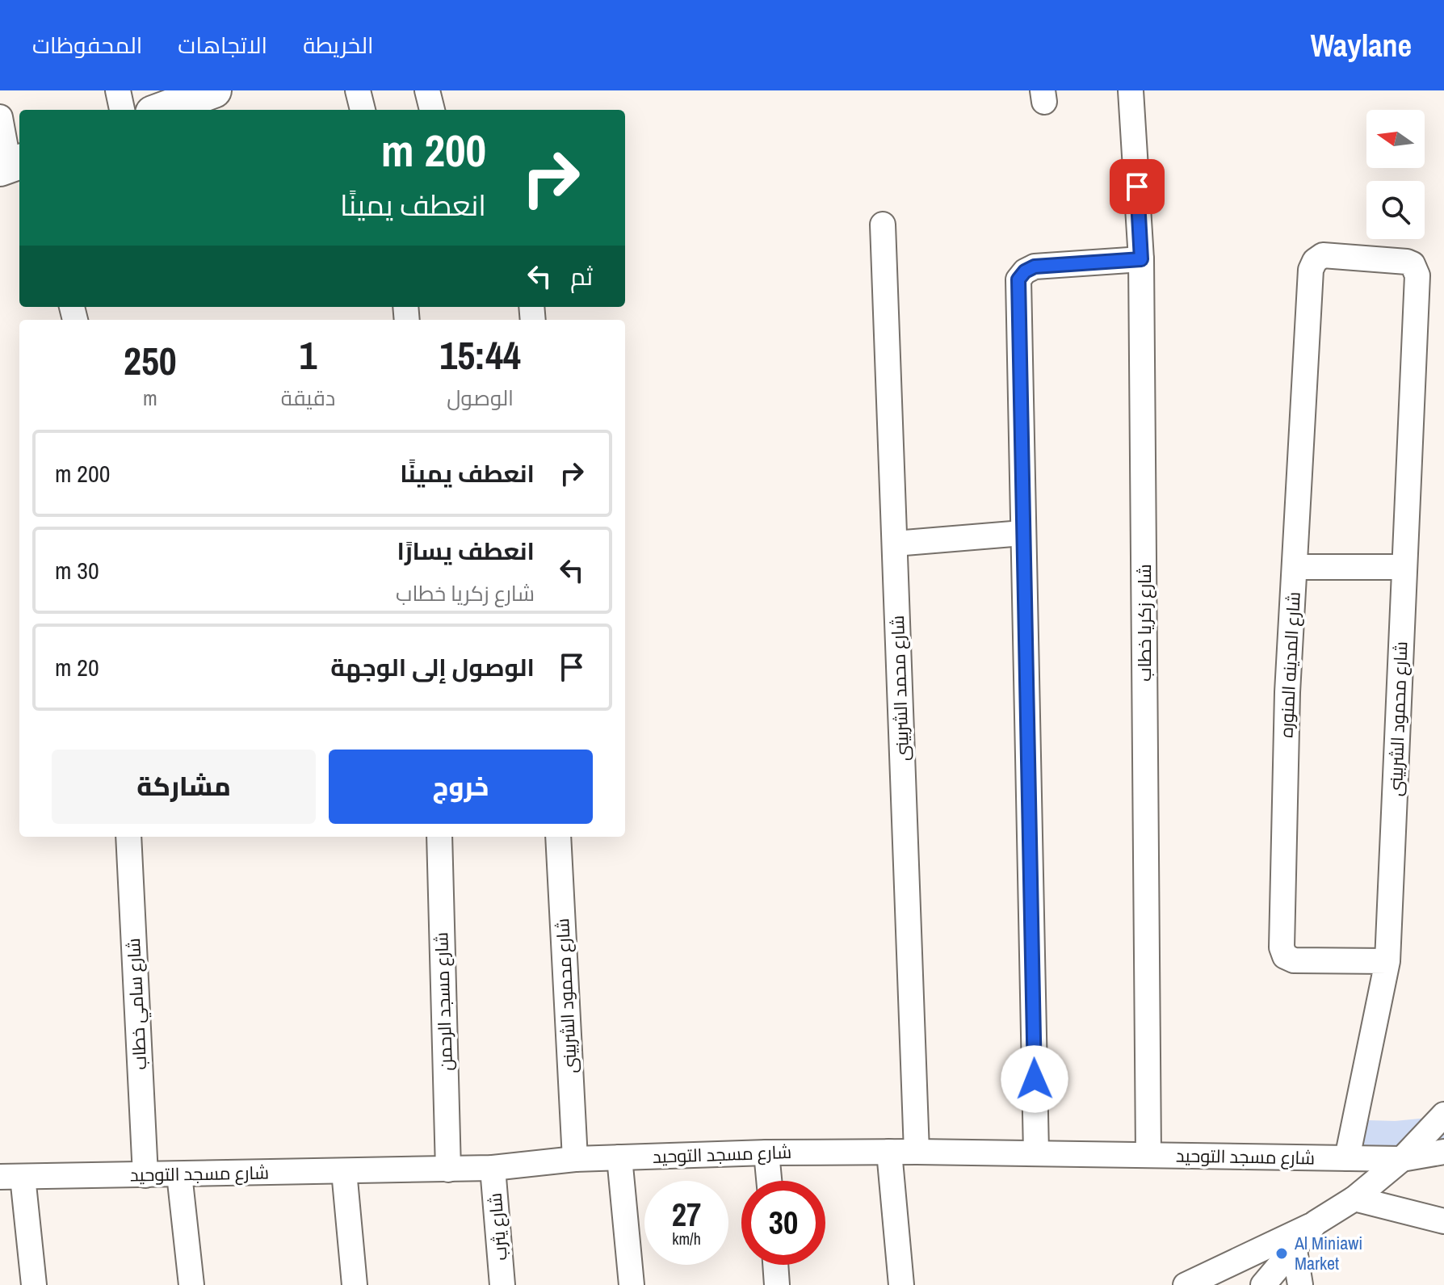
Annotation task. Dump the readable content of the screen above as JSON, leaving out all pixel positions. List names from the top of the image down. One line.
{"streets":{"street":["شارع زكريا خطاب","شارع المدينه المنوره","شارع محمد الشربينى","شارع محمود الشربينى","شارع مسجد الرحمن","شارع سامي خطاب","شارع مسجد التوحيد","شارع يثرب"]},"crossings":[["شارع زكريا خطاب","شارع مسجد التوحيد"],["شارع المدينه المنوره","شارع محمود الشربينى"],["شارع محمد الشربينى","شارع مسجد التوحيد"],["شارع محمود الشربينى","شارع مسجد التوحيد"],["شارع مسجد الرحمن","شارع مسجد التوحيد"],["شارع سامي خطاب","شارع مسجد التوحيد"],["شارع مسجد التوحيد","شارع يثرب"]],"places":["Al Miniawi Market"],"north":"left","page":{"header":"Waylane","nav":["الخريطة","الاتجاهات","المحفوظات"],"turn":["200 m","انعطف يمينًا"],"then":"ثم","eta":["15:44","الوصول","1","دقيقة","250","m"],"list":[{"name":"انعطف يمينًا","value":"200 m"},{"name":"انعطف يسارًا","note":"شارع زكريا خطاب","value":"30 m"},{"name":"الوصول إلى الوجهة","value":"20 m"}],"buttons":["خروج","مشاركة"],"speed":"27 km/h","limit":"30"}}
